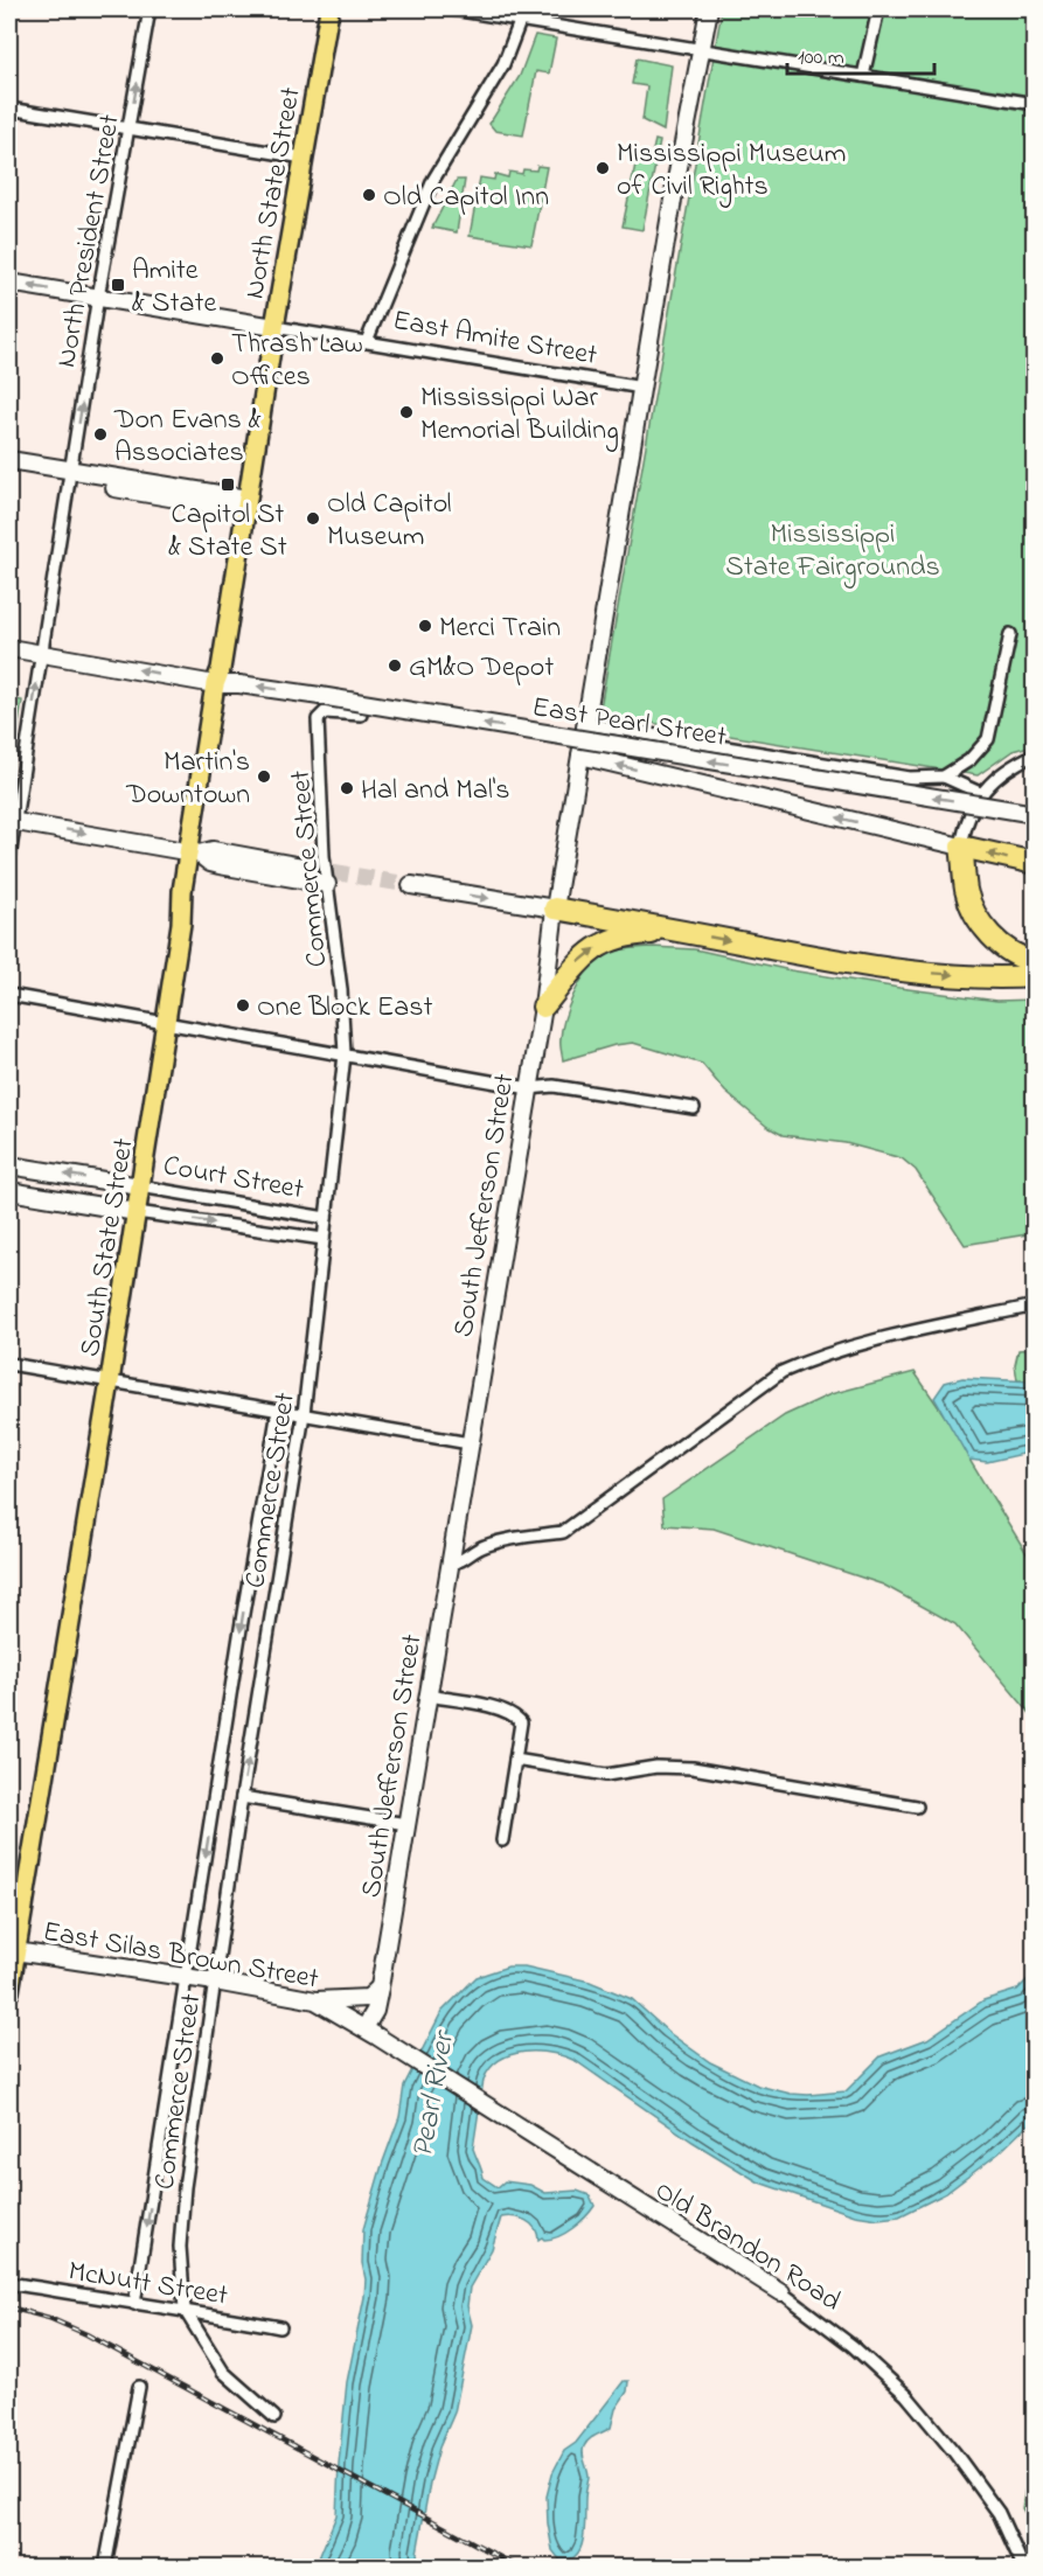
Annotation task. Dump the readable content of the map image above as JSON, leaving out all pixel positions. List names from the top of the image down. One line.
{"streets":{"main road":["North State Street","South State Street"],"street":["North President Street","East Amite Street","East Pearl Street","Commerce Street","Court Street","South Jefferson Street","East Silas Brown Street","Old Brandon Road","McNutt Street"]},"crossings":[["North State Street","East Amite Street"],["North State Street","South State Street"],["North President Street","East Amite Street"],["North President Street","East Pearl Street"],["East Amite Street","South Jefferson Street"],["East Pearl Street","South State Street"],["Commerce Street","Court Street"],["Commerce Street","East Silas Brown Street"],["Commerce Street","McNutt Street"],["Court Street","South State Street"],["South Jefferson Street","East Silas Brown Street"],["South Jefferson Street","Old Brandon Road"],["South State Street","East Silas Brown Street"],["East Silas Brown Street","Old Brandon Road"]],"one_way":["North President Street"],"water":["Pearl River"],"parks":["Mississippi State Fairgrounds"],"places":{"other":["Mississippi Museum of Civil Rights","Old Capitol Inn","Thrash Law Offices","Mississippi War Memorial Building","Don Evans & Associates","Old Capitol Museum","Merci Train","GM&O Depot","Martin's Downtown","Hal and Mal's","One Block East"],"transit":["Amite & State","Capitol St & State St"]},"scale_bar":"100 m"}
